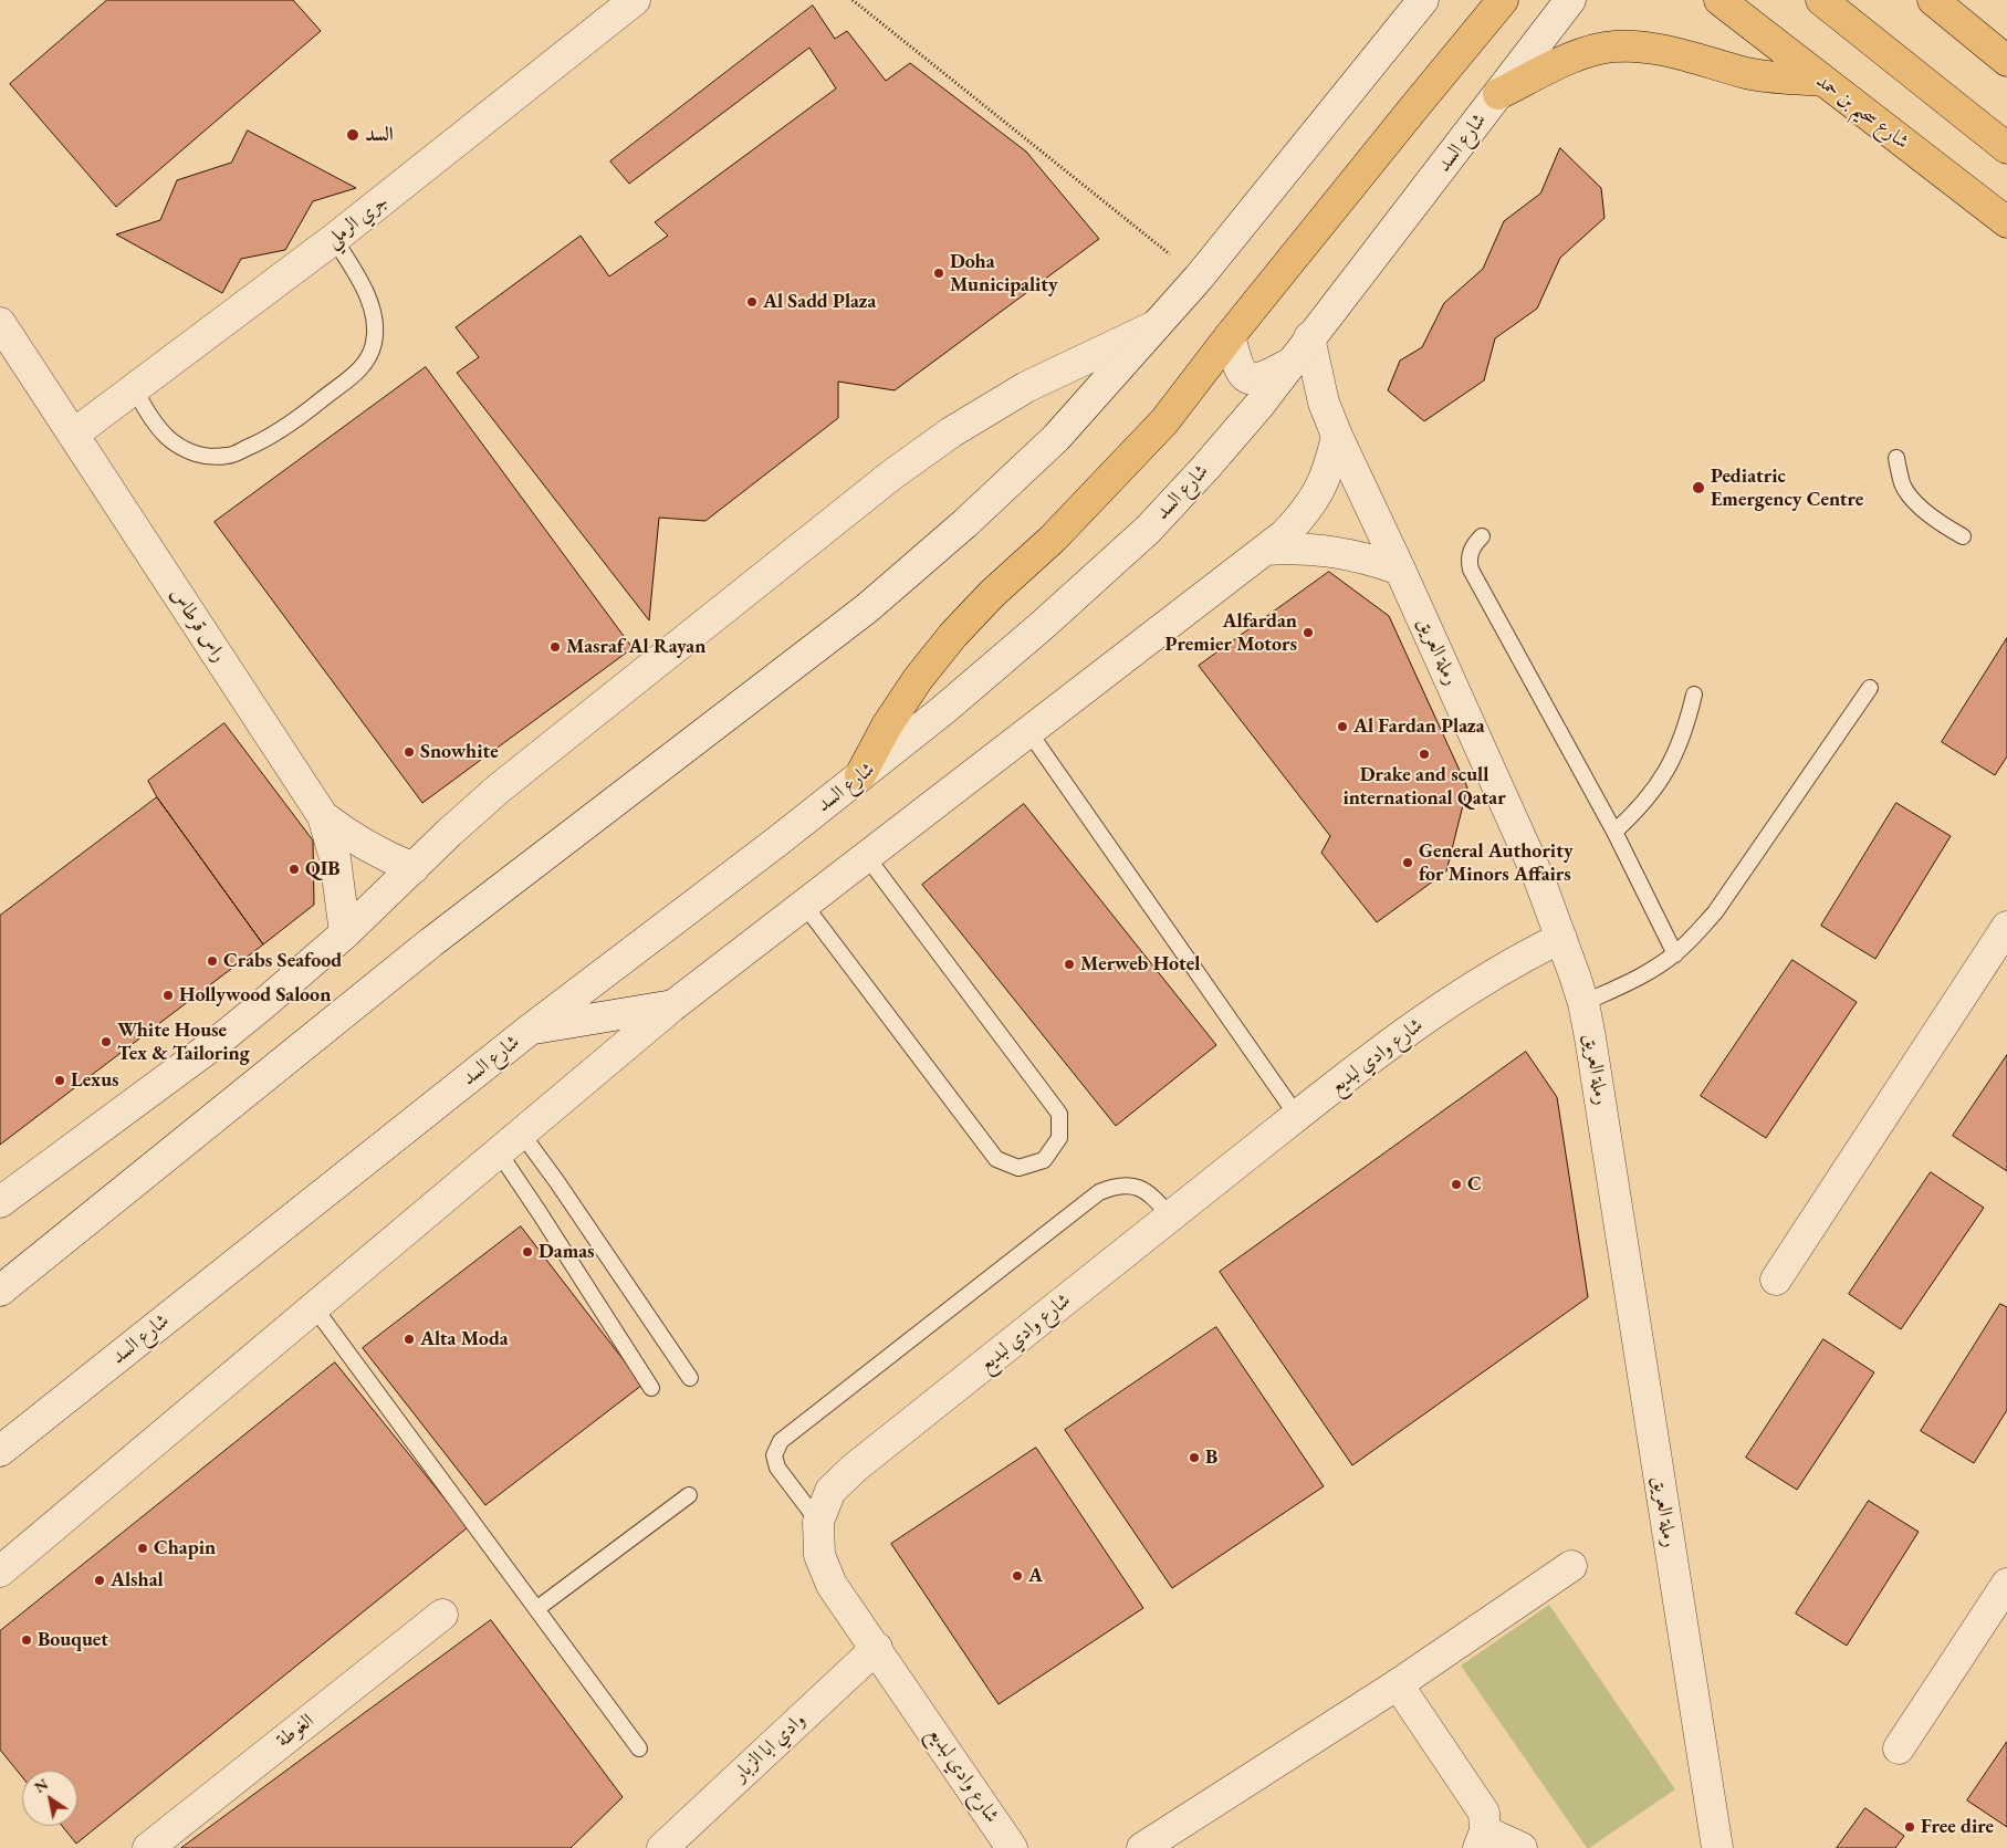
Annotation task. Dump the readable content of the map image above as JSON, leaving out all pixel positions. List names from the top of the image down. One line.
{"streets":{"highway":["شارع سحيم بن حمد"],"street":["شارع السد","جري الرملي","راس قرطاس","رملة العريق","شارع وادي لبديع","الغوطة","وادي ابا الزبار"]},"crossings":[["شارع السد","رملة العريق"],["جري الرملي","راس قرطاس"],["رملة العريق","شارع وادي لبديع"],["شارع وادي لبديع","وادي ابا الزبار"]],"places":["السد","Doha Municipality","Al Sadd Plaza","Pediatric Emergency Centre","Alfardan Premier Motors","Masraf Al Rayan","Al Fardan Plaza","Snowhite","Drake and scull international Qatar","General Authority for Minors Affairs","QIB","Crabs Seafood","Merweb Hotel","Hollywood Saloon","White House Tex & Tailoring","Lexus","C","Damas","Alta Moda","B","Chapin","A","Alshal","Bouquet","Free dire"],"north":"top left"}
